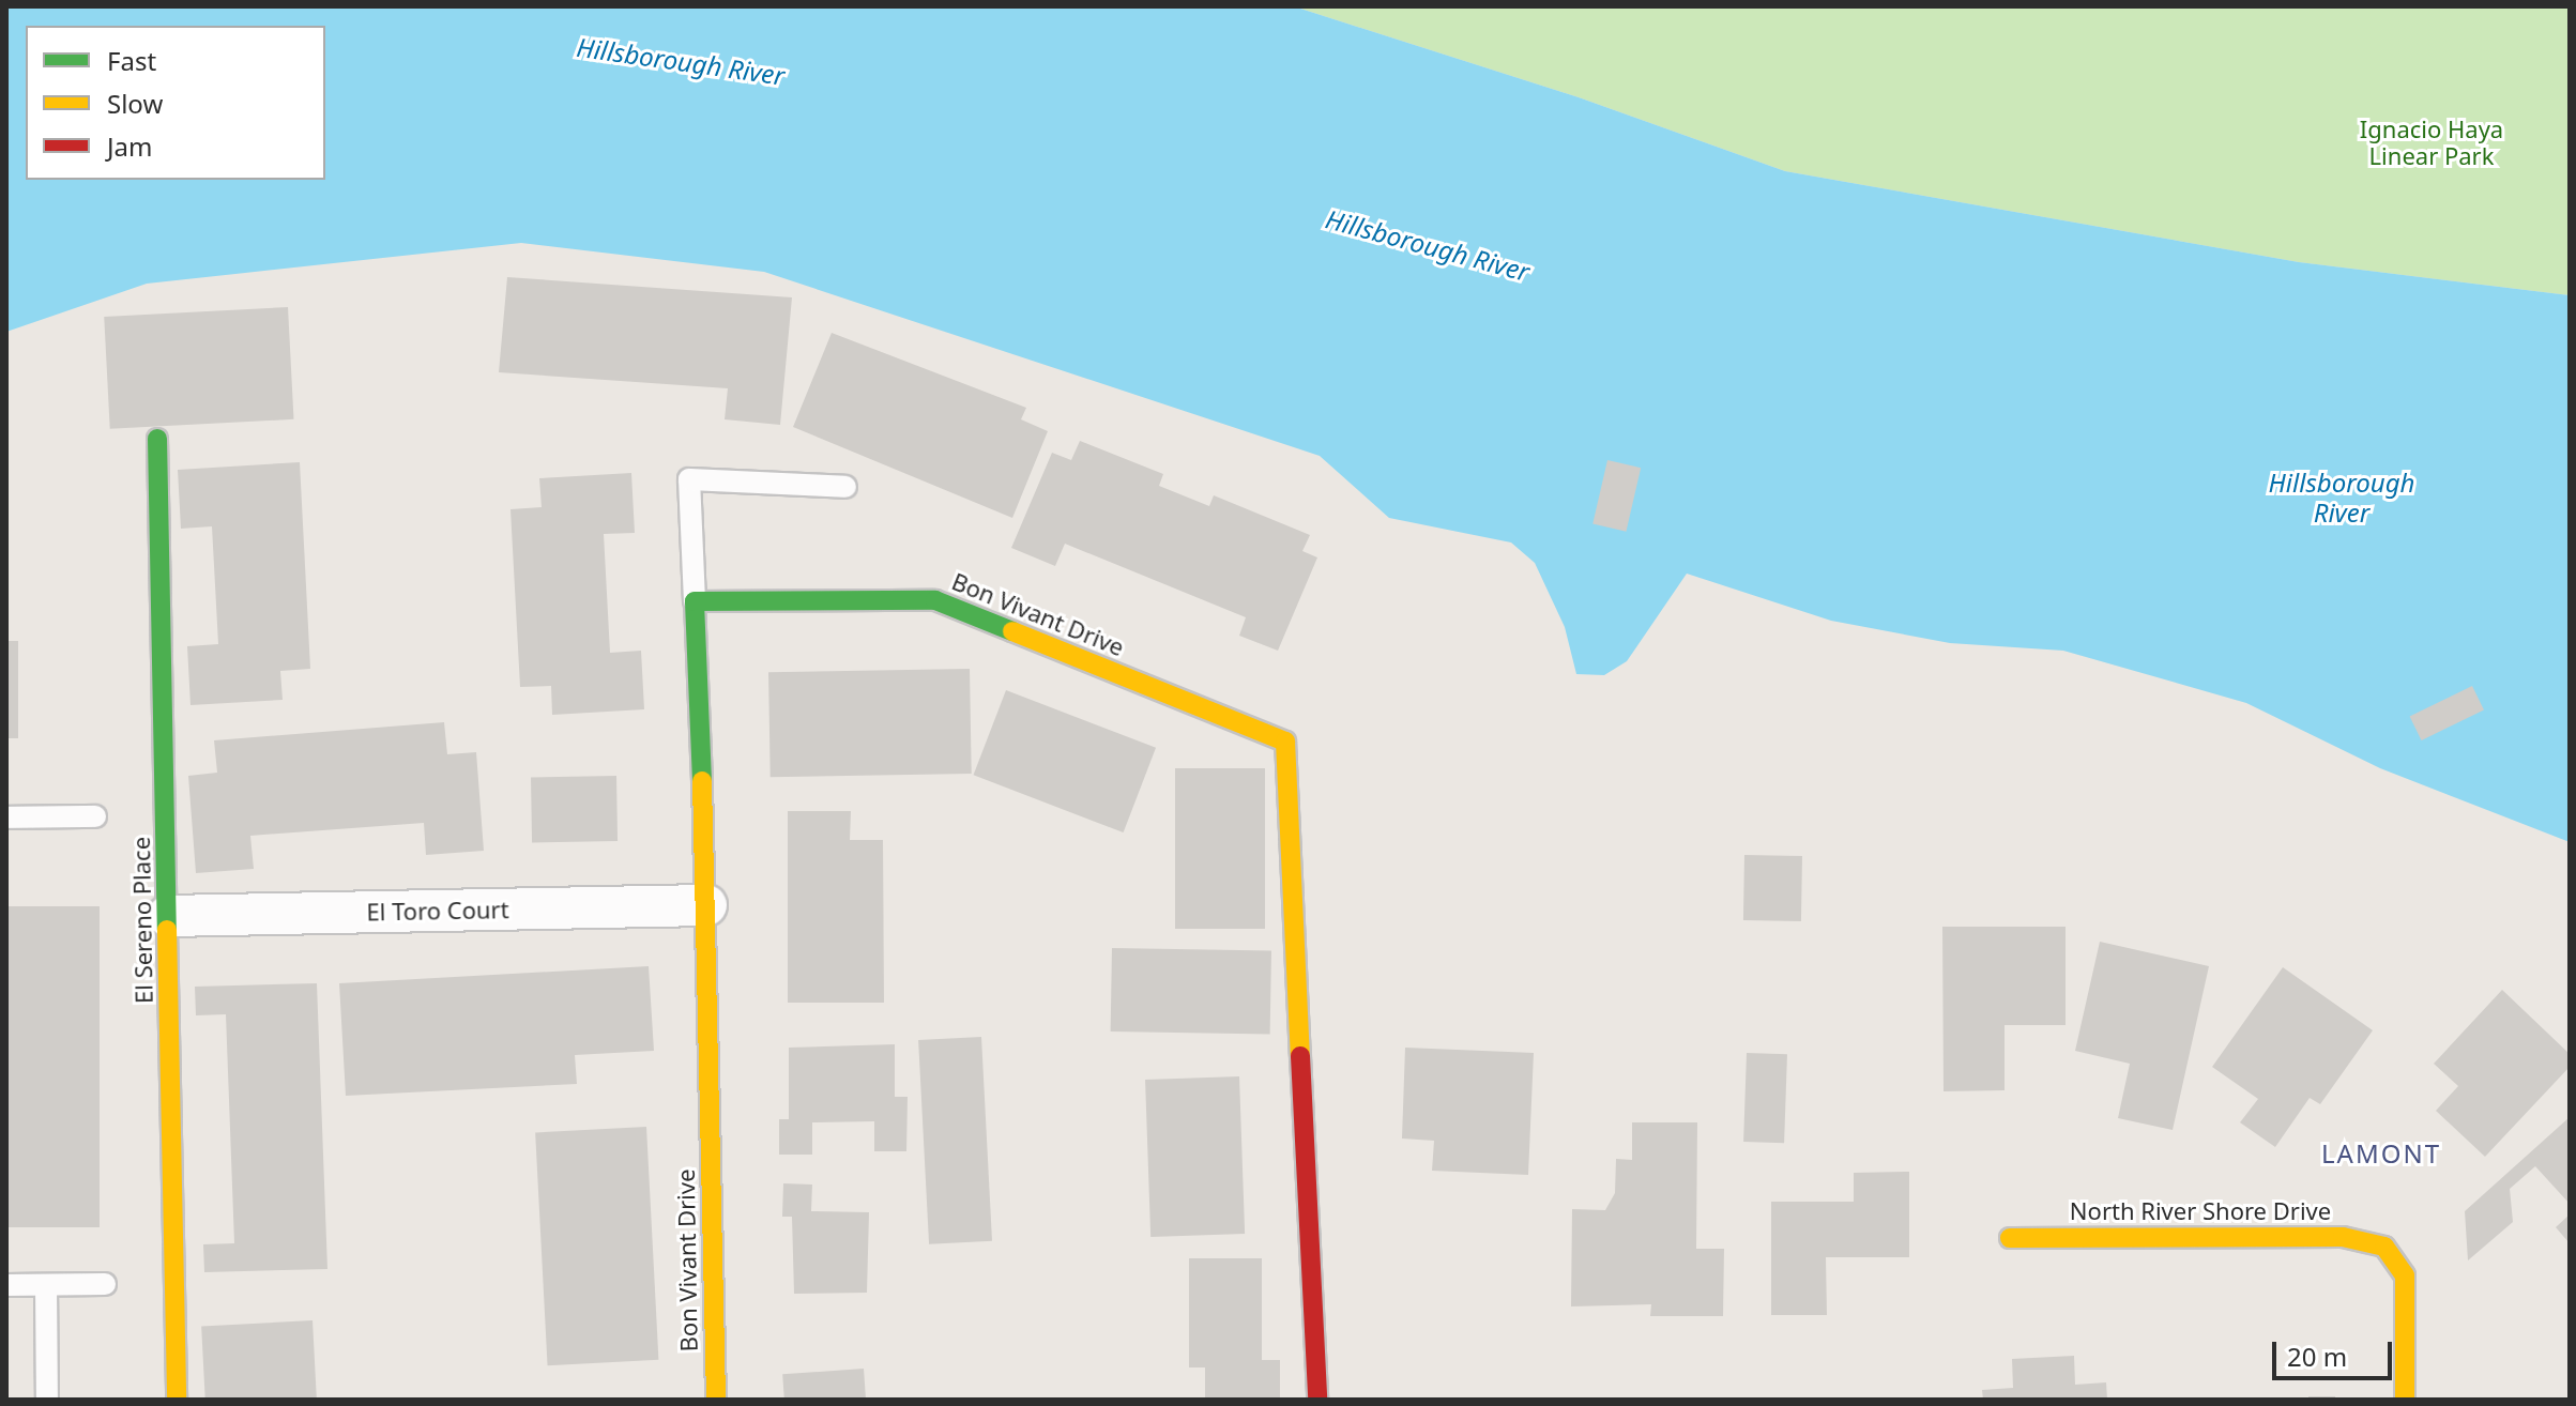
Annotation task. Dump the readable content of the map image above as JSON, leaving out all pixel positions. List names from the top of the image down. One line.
{"streets":{"street":["Bon Vivant Drive","El Toro Court","El Sereno Place","North River Shore Drive"]},"crossings":[["Bon Vivant Drive","El Toro Court"],["El Toro Court","El Sereno Place"]],"districts":["LAMONT"],"water":["Hillsborough River"],"parks":["Ignacio Haya Linear Park"],"legend":["Fast","Slow","Jam"],"scale_bar":"20 m"}
